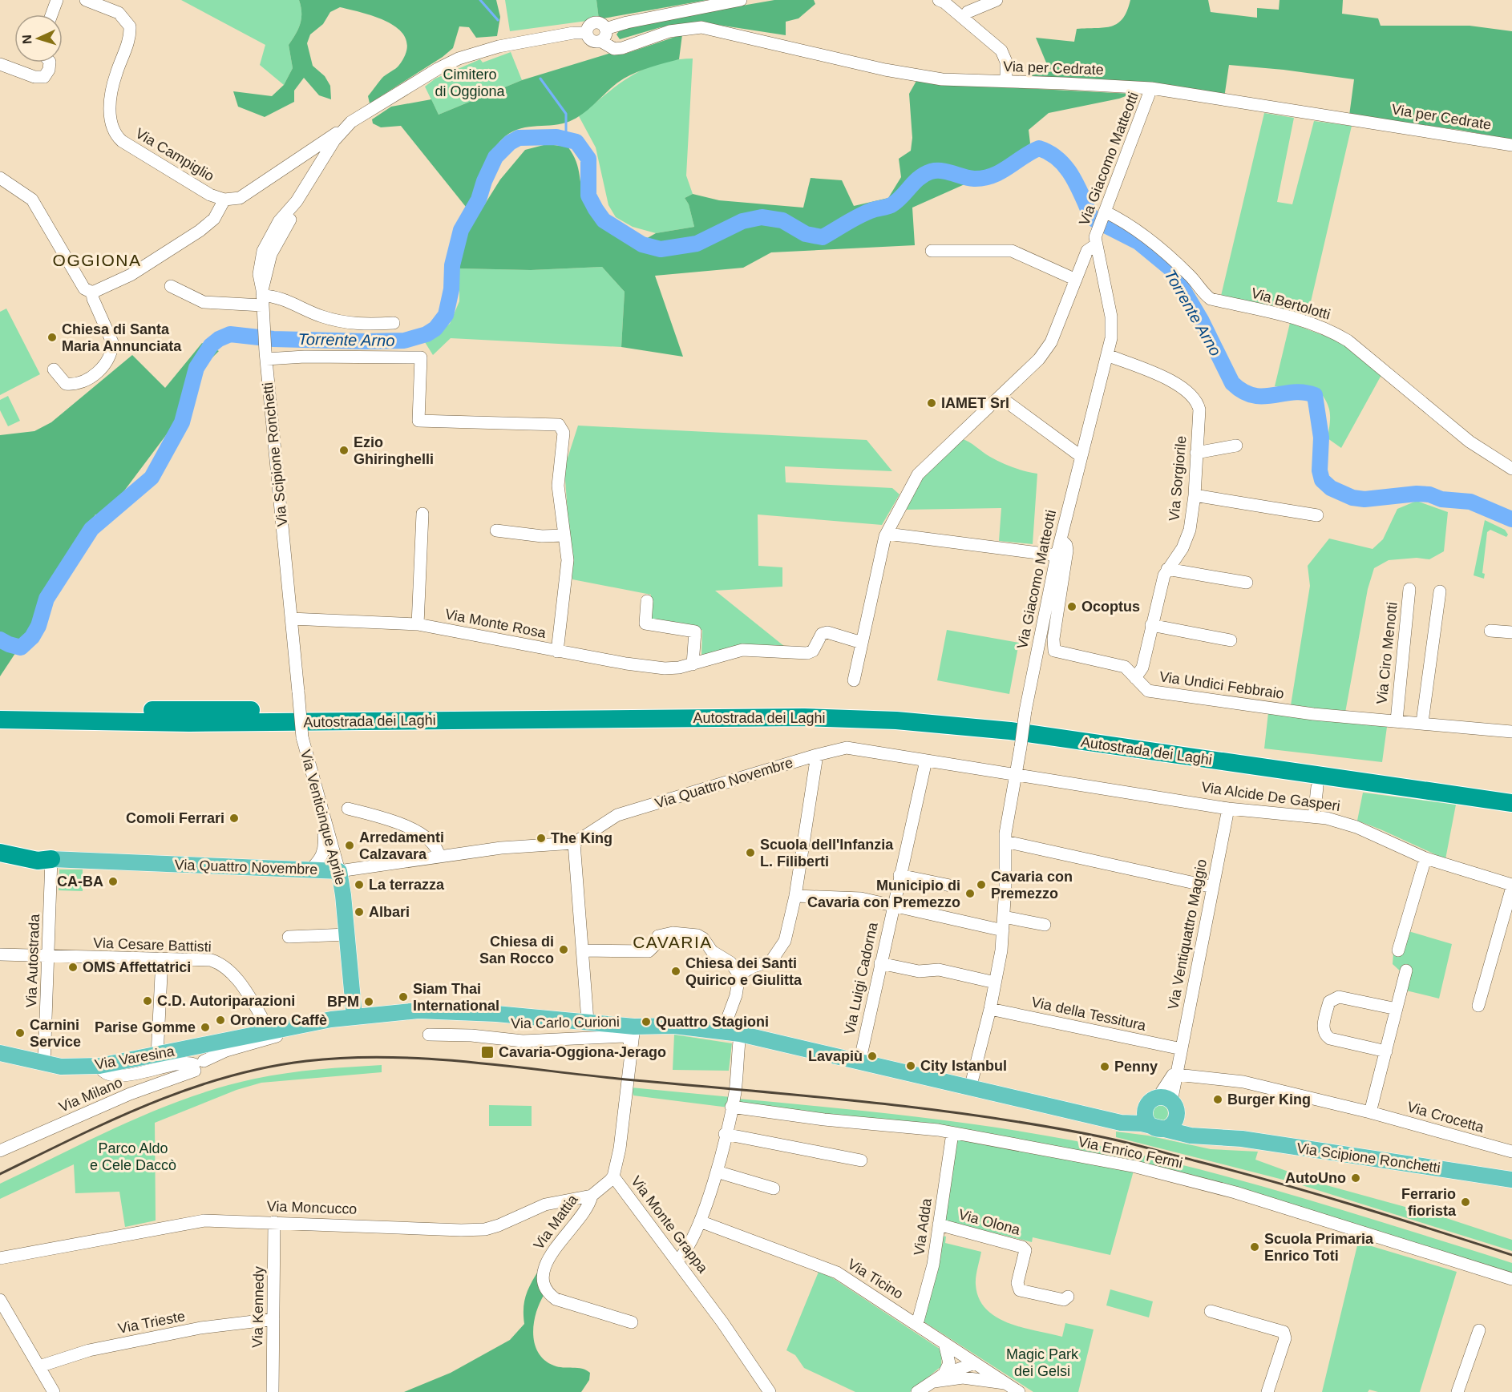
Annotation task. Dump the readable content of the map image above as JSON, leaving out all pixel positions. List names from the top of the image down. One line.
{"streets":{"highway":["Autostrada dei Laghi"],"main road":["Via Scipione Ronchetti","Via Quattro Novembre","Via Venticinque Aprile","Via Varesina"],"street":["Via per Cedrate","Via Campiglio","Via Giacomo Matteotti","Via Bertolotti","Via Sorgiorile","Via Monte Rosa","Via Ciro Menotti","Via Undici Febbraio","Via Alcide De Gasperi","Via Ventiquattro Maggio","Via Cesare Battisti","Via Autostrada","Via Luigi Cadorna","Via della Tessitura","Via Carlo Curioni","Via Milano","Via Crocetta","Via Enrico Fermi","Via Moncucco","Via Mattia","Via Olona","Via Monte Grappa","Via Adda","Via Ticino","Via Kennedy","Via Trieste"]},"crossings":[["Via per Cedrate","Via Giacomo Matteotti"],["Via Giacomo Matteotti","Via Bertolotti"],["Via Giacomo Matteotti","Via Scipione Ronchetti"],["Via Giacomo Matteotti","Via Sorgiorile"],["Via Giacomo Matteotti","Via Undici Febbraio"],["Via Giacomo Matteotti","Via Quattro Novembre"],["Via Giacomo Matteotti","Via Alcide De Gasperi"],["Via Giacomo Matteotti","Via della Tessitura"],["Via Scipione Ronchetti","Via Monte Rosa"],["Via Scipione Ronchetti","Via Venticinque Aprile"],["Via Scipione Ronchetti","Via Ventiquattro Maggio"],["Via Scipione Ronchetti","Via Cesare Battisti"],["Via Scipione Ronchetti","Via Luigi Cadorna"],["Via Scipione Ronchetti","Via Varesina"],["Via Scipione Ronchetti","Via Crocetta"],["Via Scipione Ronchetti","Via Monte Grappa"],["Via Sorgiorile","Via Undici Febbraio"],["Via Monte Rosa","Via Venticinque Aprile"],["Via Ciro Menotti","Via Undici Febbraio"],["Via Quattro Novembre","Via Alcide De Gasperi"],["Via Quattro Novembre","Via Venticinque Aprile"],["Via Quattro Novembre","Via Autostrada"],["Via Quattro Novembre","Via Luigi Cadorna"],["Via Alcide De Gasperi","Via Ventiquattro Maggio"],["Via Ventiquattro Maggio","Via della Tessitura"],["Via Ventiquattro Maggio","Via Crocetta"],["Via Cesare Battisti","Via Autostrada"],["Via Cesare Battisti","Via Varesina"],["Via Autostrada","Via Varesina"],["Via Carlo Curioni","Via Monte Grappa"],["Via Varesina","Via Milano"],["Via Enrico Fermi","Via Adda"],["Via Moncucco","Via Mattia"],["Via Moncucco","Via Kennedy"],["Via Olona","Via Adda"],["Via Adda","Via Ticino"],["Via Kennedy","Via Trieste"]],"districts":["OGGIONA","CAVARIA"],"water":["Torrente Arno"],"parks":["Cimitero di Oggiona","Parco Aldo e Cele Daccò","Magic Park dei Gelsi"],"places":{"other":["Chiesa di Santa Maria Annunciata","IAMET Srl","Ezio Ghiringhelli","Ocoptus","Comoli Ferrari","The King","Arredamenti Calzavara","Scuola dell'Infanzia L. Filiberti","CA-BA","La terrazza","Cavaria con Premezzo","Municipio di Cavaria con Premezzo","Albari","Chiesa di San Rocco","OMS Affettatrici","Chiesa dei Santi Quirico e Giulitta","Siam Thai International","C.D. Autoriparazioni","BPM","Oronero Caffè","Quattro Stagioni","Parise Gomme","Carnini Service","Lavapiù","City Istanbul","Penny","Burger King","AutoUno","Ferrario fiorista","Scuola Primaria Enrico Toti"],"transit":["Cavaria-Oggiona-Jerago"]},"north":"left"}
